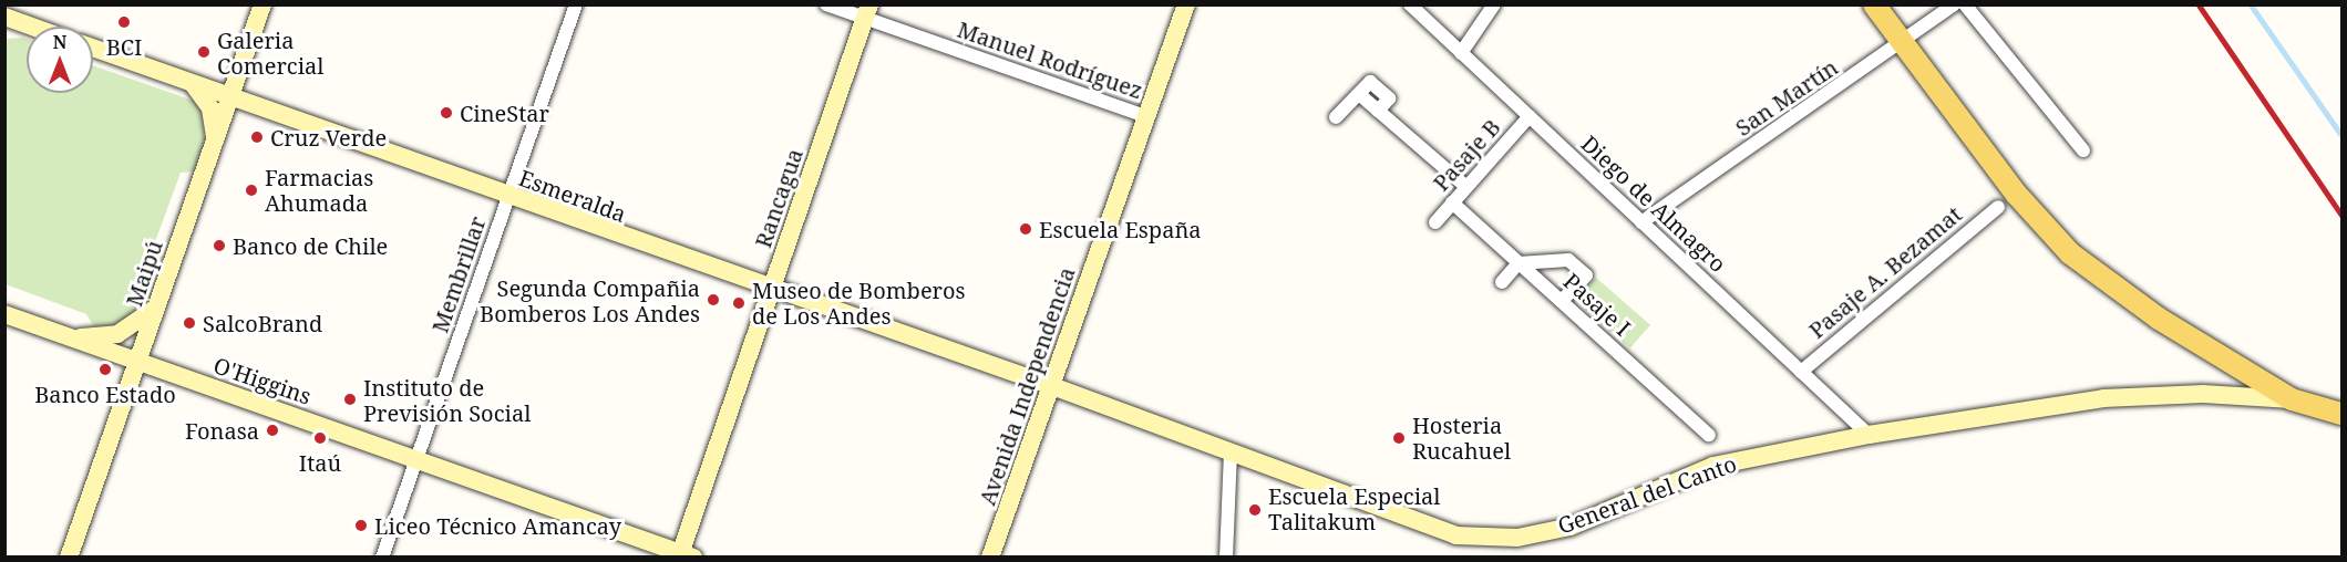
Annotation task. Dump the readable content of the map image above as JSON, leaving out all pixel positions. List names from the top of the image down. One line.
{"streets":{"main road":["Esmeralda","Rancagua","Maipú","O'Higgins","Avenida Independencia","General del Canto"],"street":["Manuel Rodríguez","San Martín","Pasaje B","Diego de Almagro","Pasaje A. Bezamat","Membrillar","Pasaje I"]},"crossings":[["Manuel Rodríguez","Rancagua"],["Manuel Rodríguez","Avenida Independencia"],["San Martín","Diego de Almagro"],["Pasaje B","Diego de Almagro"],["Pasaje B","Pasaje I"],["Esmeralda","Rancagua"],["Esmeralda","Maipú"],["Esmeralda","Membrillar"],["Esmeralda","Avenida Independencia"],["Esmeralda","General del Canto"],["Rancagua","O'Higgins"],["Diego de Almagro","Pasaje A. Bezamat"],["Diego de Almagro","General del Canto"],["Maipú","O'Higgins"],["Membrillar","O'Higgins"],["Avenida Independencia","General del Canto"]],"places":["BCI","Galeria Comercial","CineStar","Cruz Verde","Farmacias Ahumada","Escuela España","Banco de Chile","Segunda Compañia Bomberos Los Andes","Museo de Bomberos de Los Andes","SalcoBrand","Banco Estado","Instituto de Previsión Social","Fonasa","Itaú","Hosteria Rucahuel","Escuela Especial Talitakum","Liceo Técnico Amancay"],"north":"top"}
